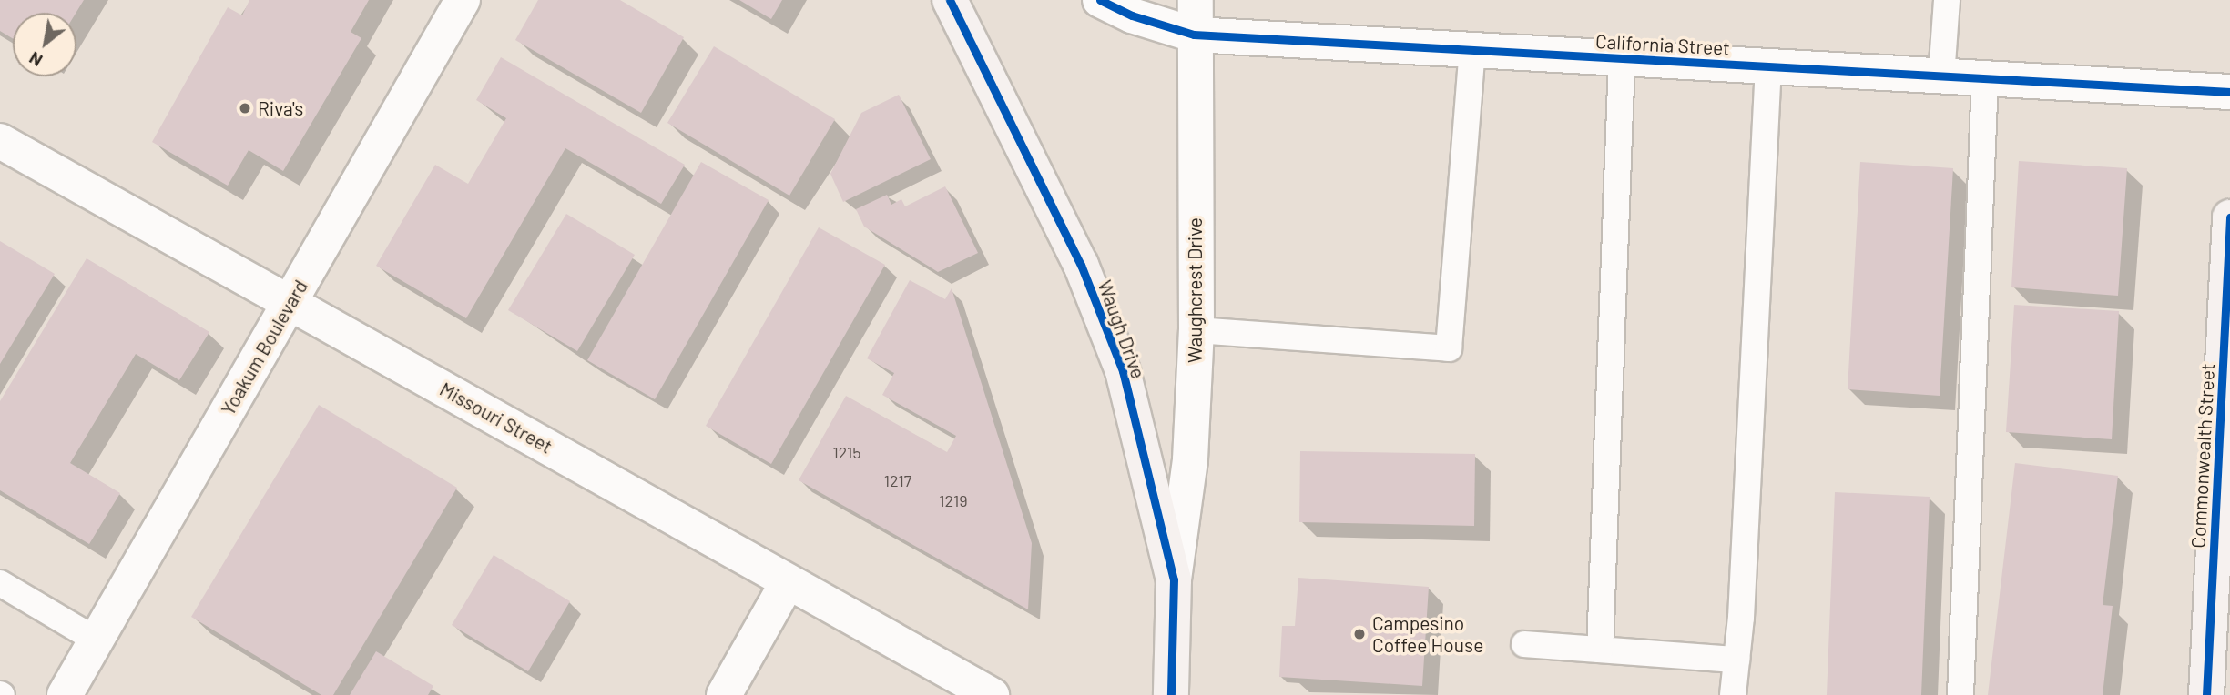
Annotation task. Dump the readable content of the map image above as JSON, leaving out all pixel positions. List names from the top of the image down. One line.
{"streets":{"main road":["Waugh Drive","Commonwealth Street"],"street":["California Street","Waughcrest Drive","Yoakum Boulevard","Missouri Street"]},"crossings":[["California Street","Waughcrest Drive"],["Waughcrest Drive","Waugh Drive"],["Yoakum Boulevard","Missouri Street"]],"places":["Riva's","Campesino Coffee House"],"house_numbers":["1215","1217","1219"],"north":"bottom left"}
